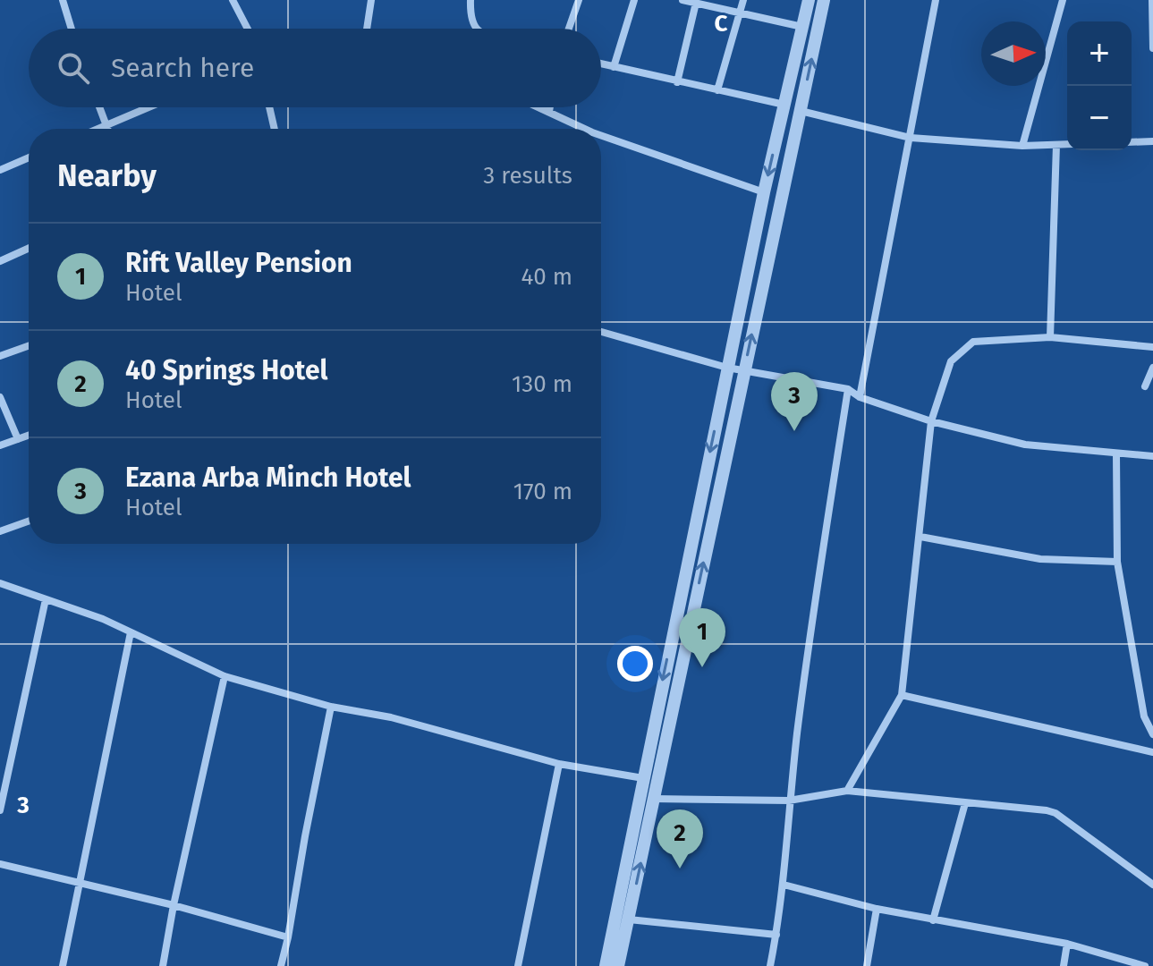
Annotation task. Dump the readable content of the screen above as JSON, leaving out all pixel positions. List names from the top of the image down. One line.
{"north":"right","page":{"map_buttons":["+","−"],"search":"Search here","heading":["Nearby","3 results"],"list":[{"mark":"1","name":"Rift Valley Pension","note":"Hotel","value":"40 m"},{"mark":"2","name":"40 Springs Hotel","note":"Hotel","value":"130 m"},{"mark":"3","name":"Ezana Arba Minch Hotel","note":"Hotel","value":"170 m"}],"pins":["3","1","2"]},"grid":{"columns":["C"],"rows":["3"]}}
